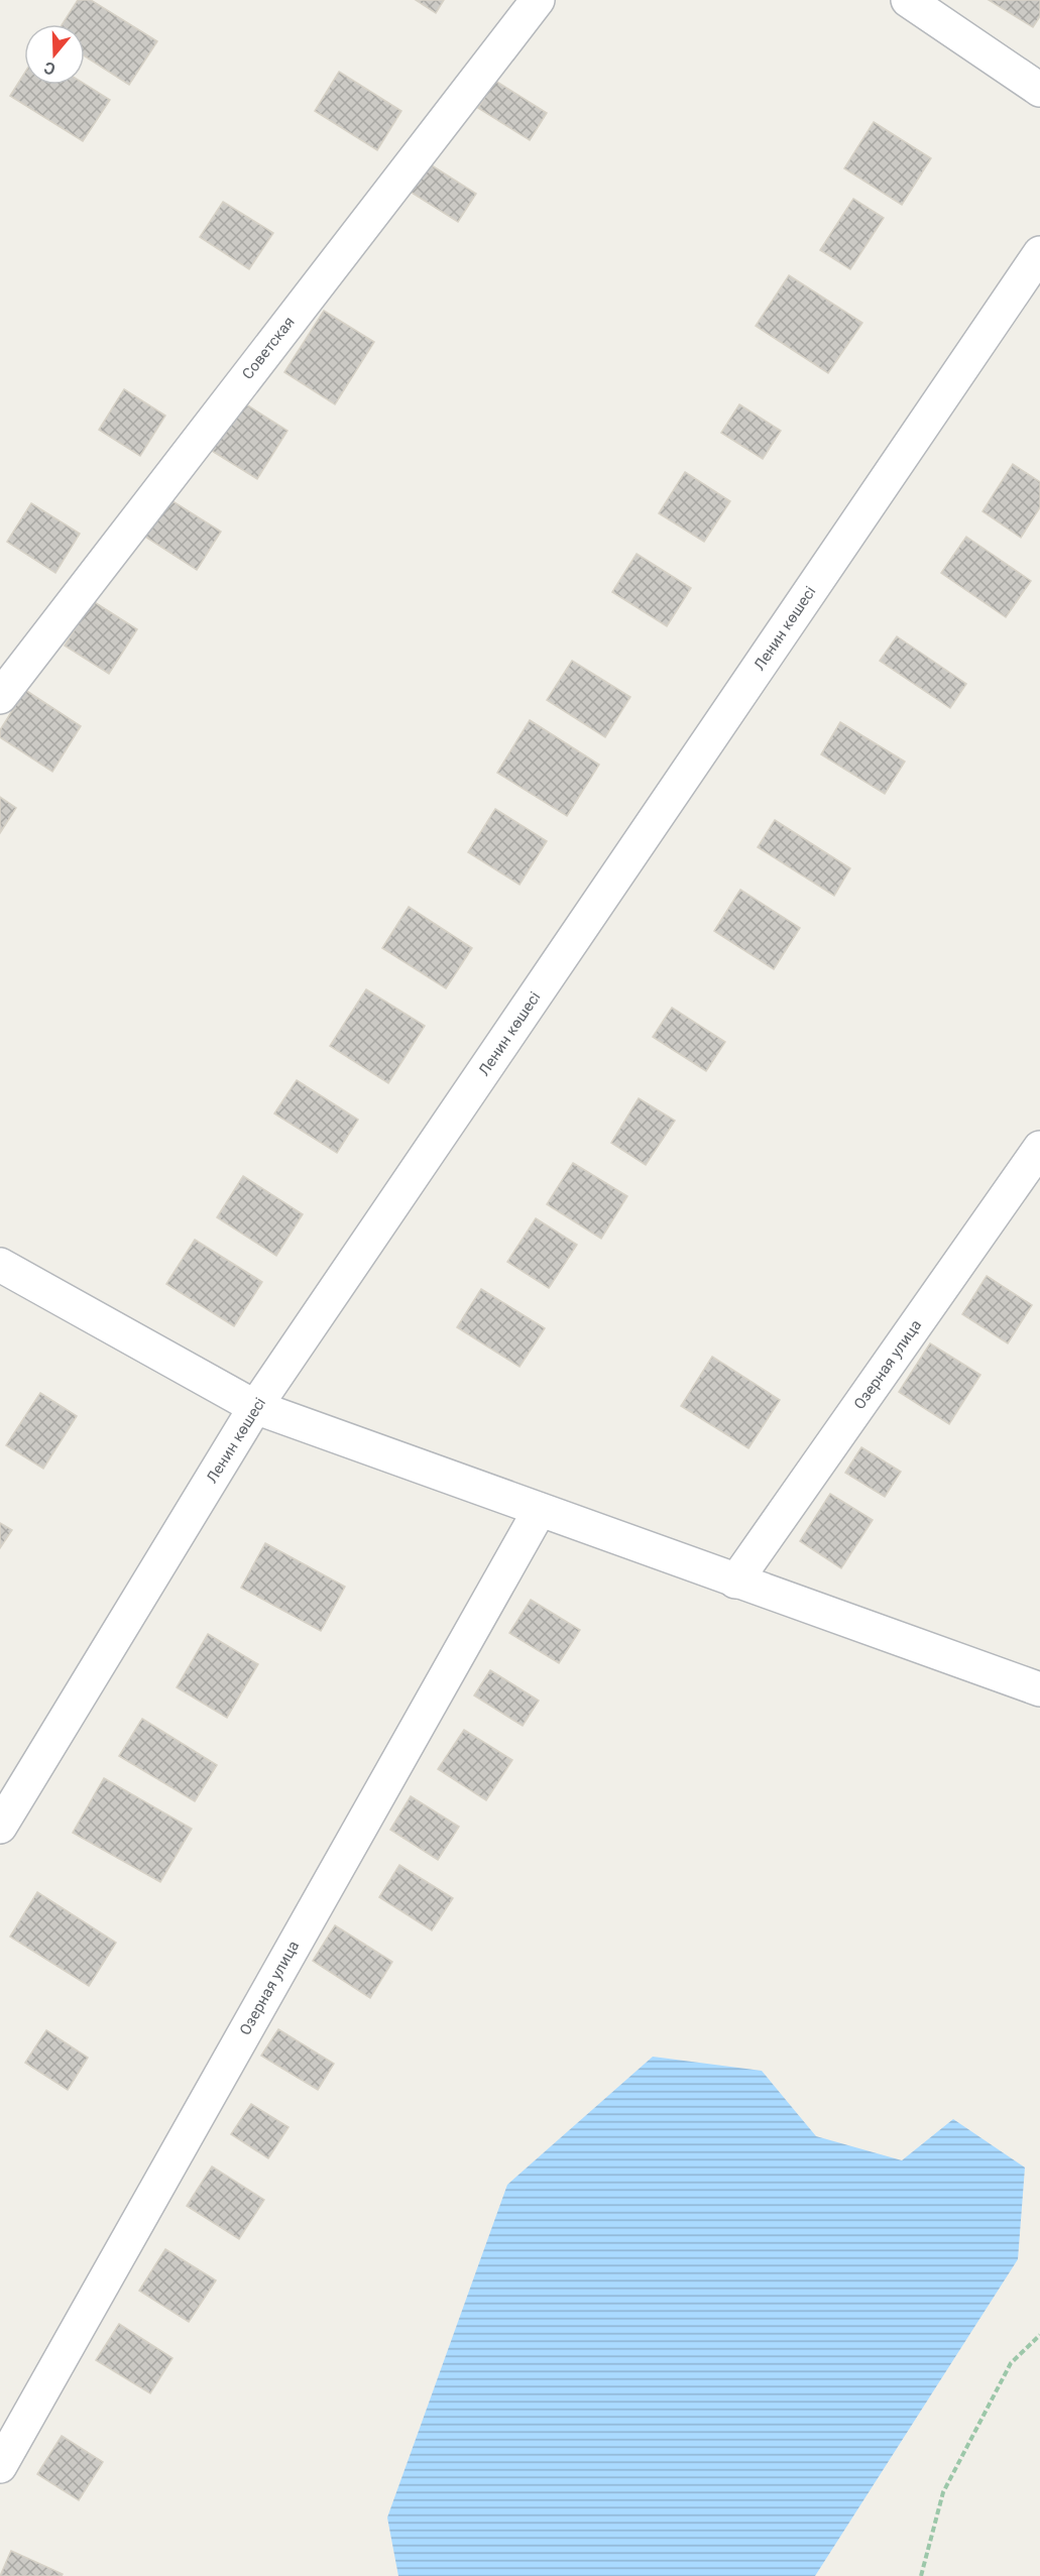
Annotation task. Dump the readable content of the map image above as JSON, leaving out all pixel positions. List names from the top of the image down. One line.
{"streets":{"street":["Советская","Ленин көшесі","Озерная улица"]},"north":"bottom"}
